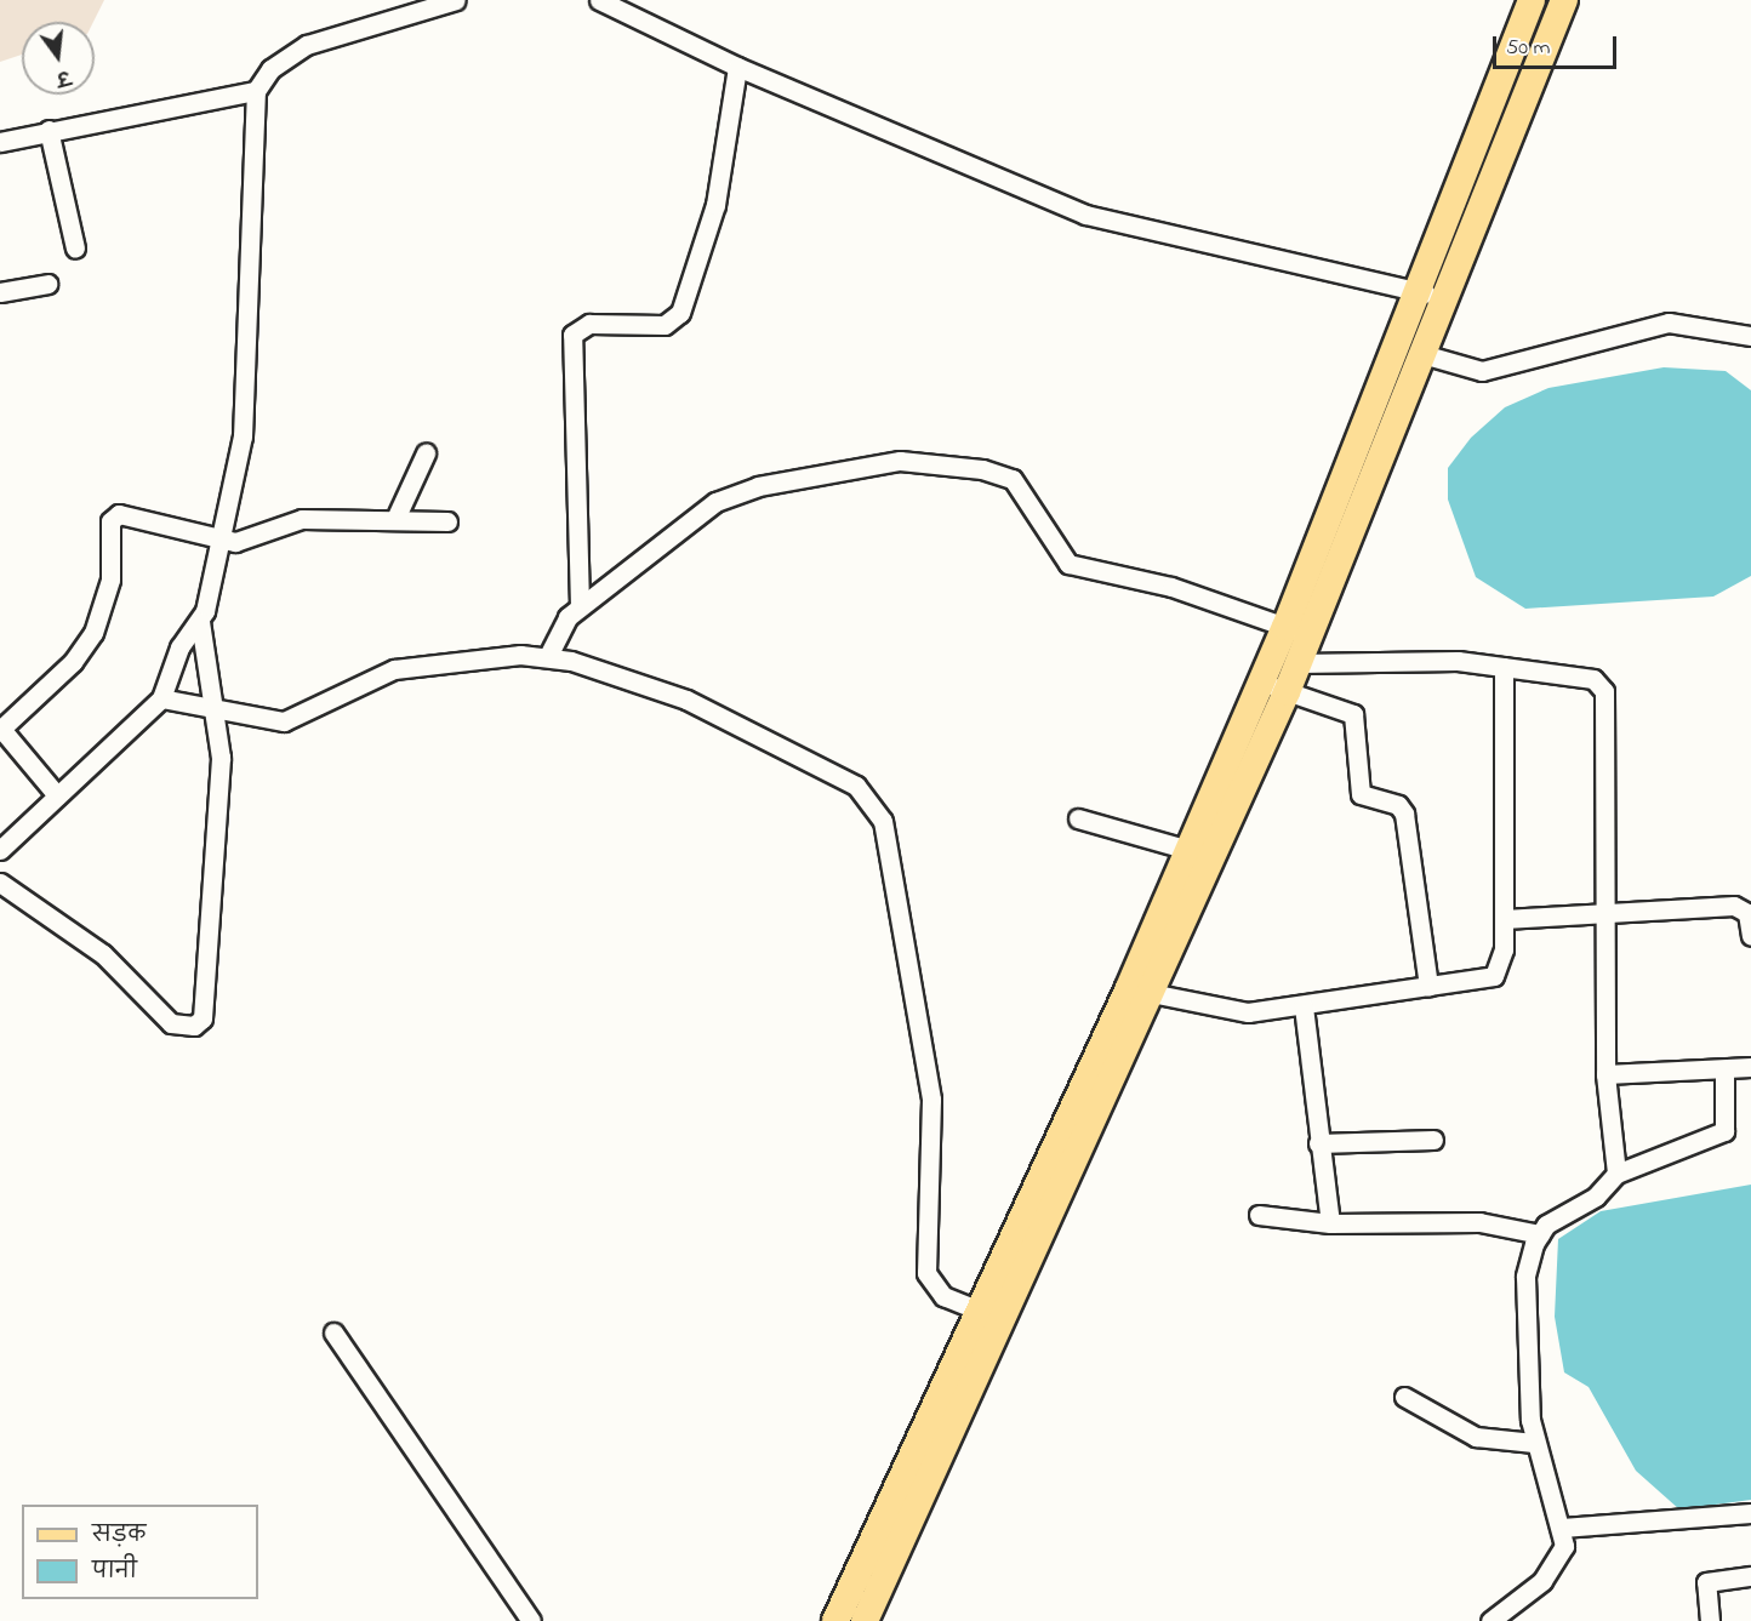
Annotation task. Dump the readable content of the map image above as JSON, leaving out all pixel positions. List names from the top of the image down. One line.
{"legend":["सड़क","पानी"],"scale_bar":"50 m","north":"bottom"}
